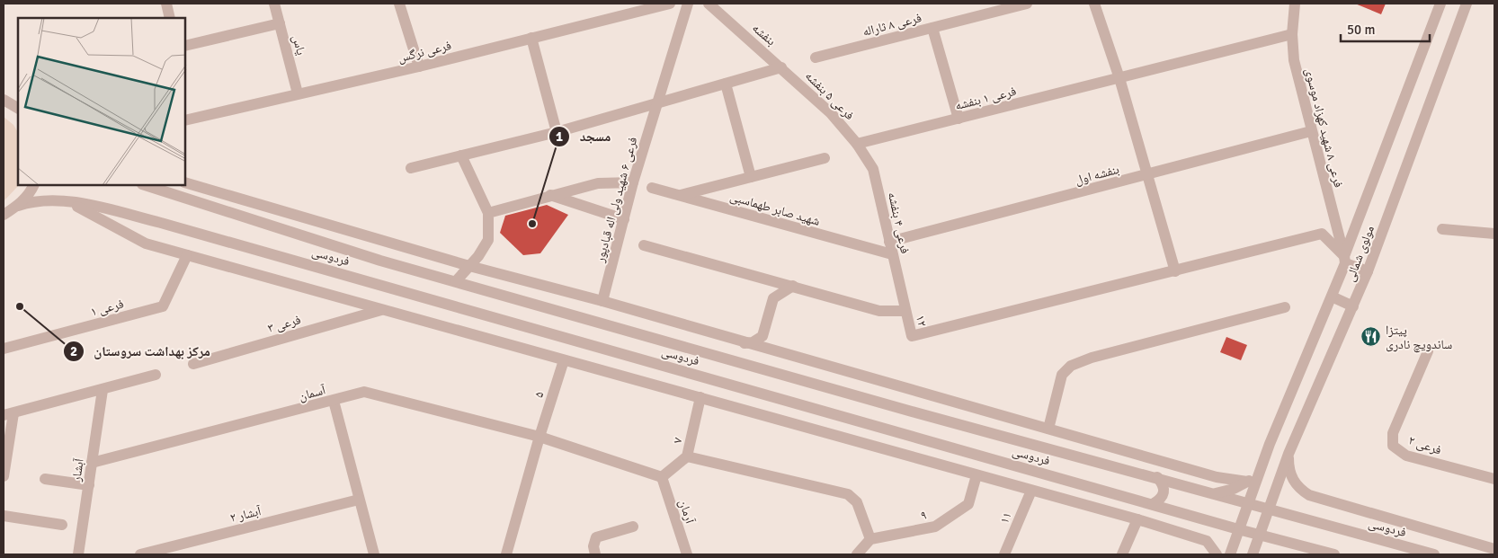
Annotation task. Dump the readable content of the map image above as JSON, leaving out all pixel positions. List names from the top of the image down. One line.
{"streets":{"street":["فرعی ۸ ثاراله","بنفشه","یاس","فرعی نرگس","فرعی ۵ بنفشه","فرعی ۱ بنفشه","فرعی ۸ شهید کهزاد موسوی","بنفشه اول","فرعی ۶ شهید ولی اله قبادپور","شهید صابر طهماسبی","فرعی ۴ بنفشه","مولوی شمالی","فردوسی","فرعی ۱","۱۲","فرعی ۳","آسمان","۵","۷","فرعی ۲","آبشار","آرمان","آبشار ۲","۹","۱۱"]},"crossings":[["بنفشه","فرعی ۵ بنفشه"],["یاس","فرعی نرگس"],["فرعی ۵ بنفشه","فرعی ۱ بنفشه"],["فرعی ۵ بنفشه","فرعی ۴ بنفشه"],["فرعی ۱ بنفشه","فرعی ۸ شهید کهزاد موسوی"],["فرعی ۱ بنفشه","فرعی ۴ بنفشه"],["فرعی ۸ شهید کهزاد موسوی","بنفشه اول"],["فرعی ۸ شهید کهزاد موسوی","مولوی شمالی"],["بنفشه اول","فرعی ۴ بنفشه"],["شهید صابر طهماسبی","فرعی ۴ بنفشه"],["فرعی ۴ بنفشه","۱۲"],["مولوی شمالی","فردوسی"],["آسمان","۵"],["آسمان","۷"],["آسمان","آبشار"],["آسمان","آرمان"],["۷","آرمان"]],"places":{"other":["مسجد","مرکز بهداشت سروستان"],"restaurant":["پیتزا ساندویچ نادری"]},"scale_bar":"50 m"}
